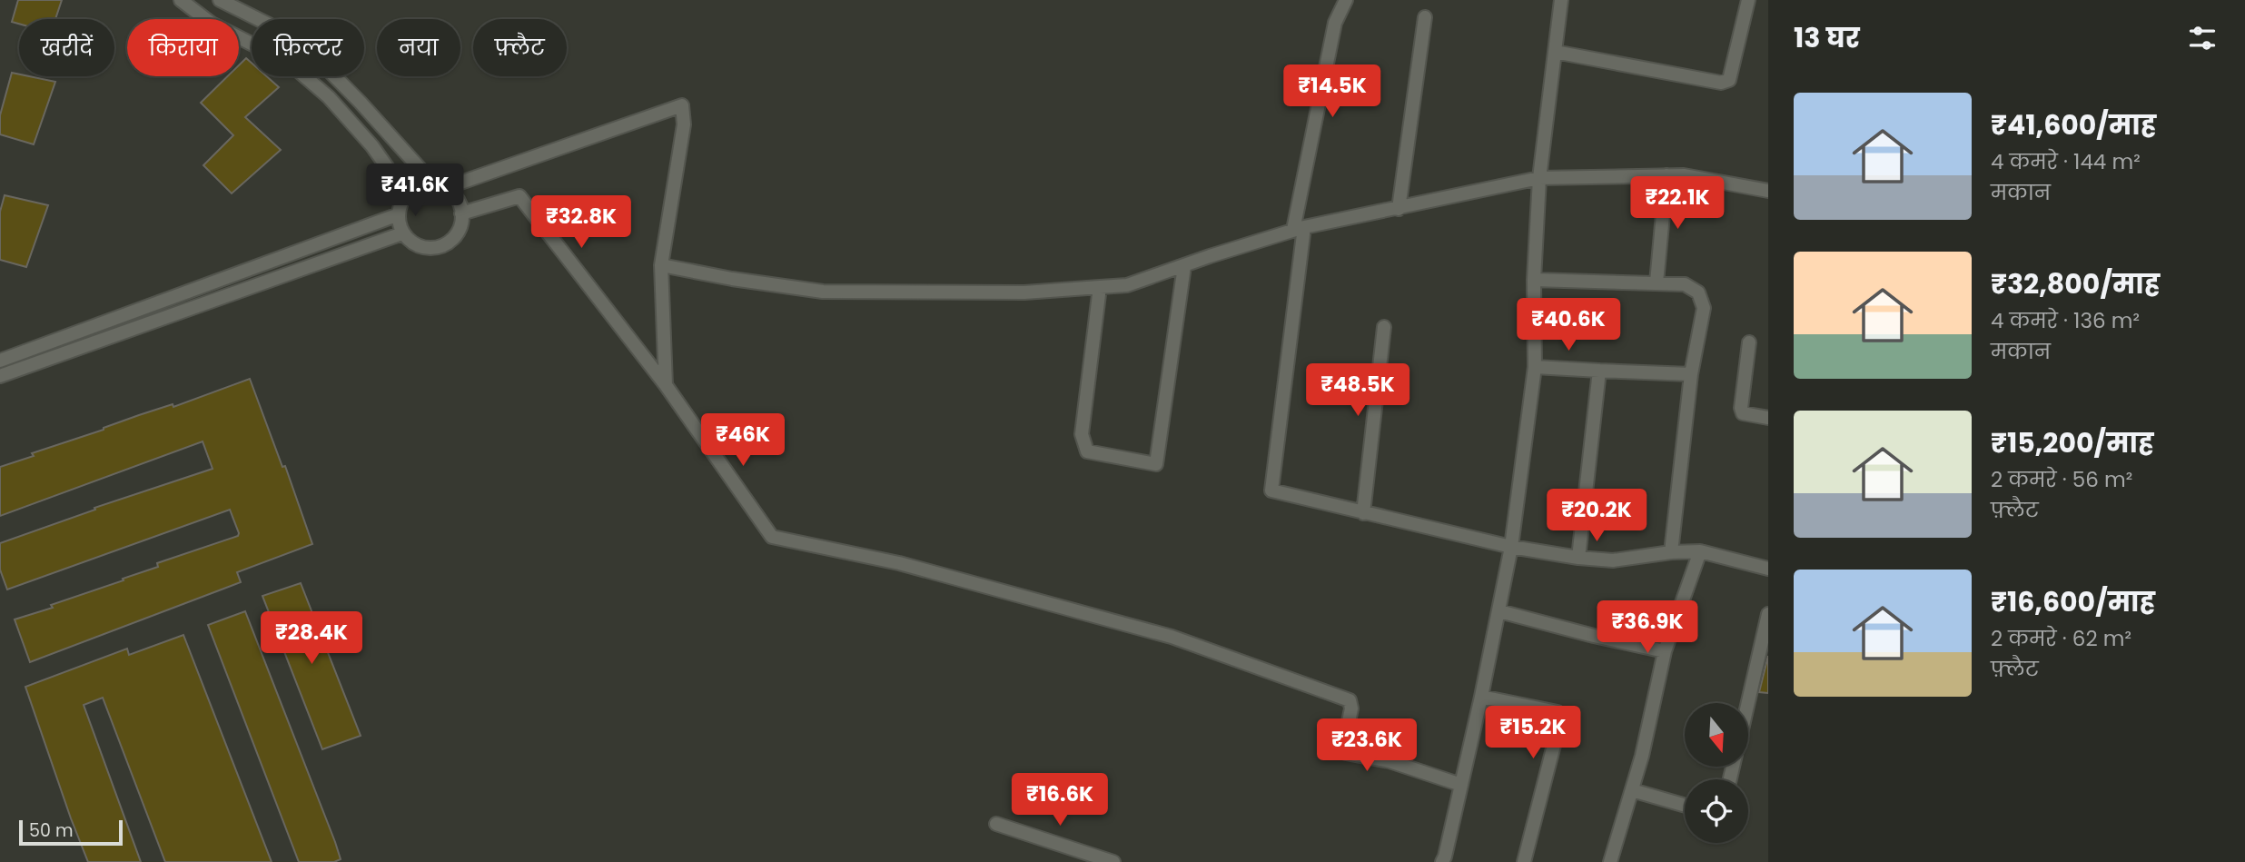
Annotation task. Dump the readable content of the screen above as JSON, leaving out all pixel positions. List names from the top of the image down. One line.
{"scale_bar":"50 m","north":"bottom","page":{"heading":"13 घर","chip":["खरीदें","किराया","फ़िल्टर","नया","फ़्लैट"],"price":["₹14.5K","₹41.6K","₹22.1K","₹32.8K","₹40.6K","₹48.5K","₹46K","₹20.2K","₹36.9K","₹28.4K","₹15.2K","₹23.6K","₹16.6K"],"list":[{"name":"₹41,600/माह","note":"4 कमरे · 144 m² · मकान"},{"name":"₹32,800/माह","note":"4 कमरे · 136 m² · मकान"},{"name":"₹15,200/माह","note":"2 कमरे · 56 m² · फ़्लैट"},{"name":"₹16,600/माह","note":"2 कमरे · 62 m² · फ़्लैट"}],"scale":"50 m"}}
